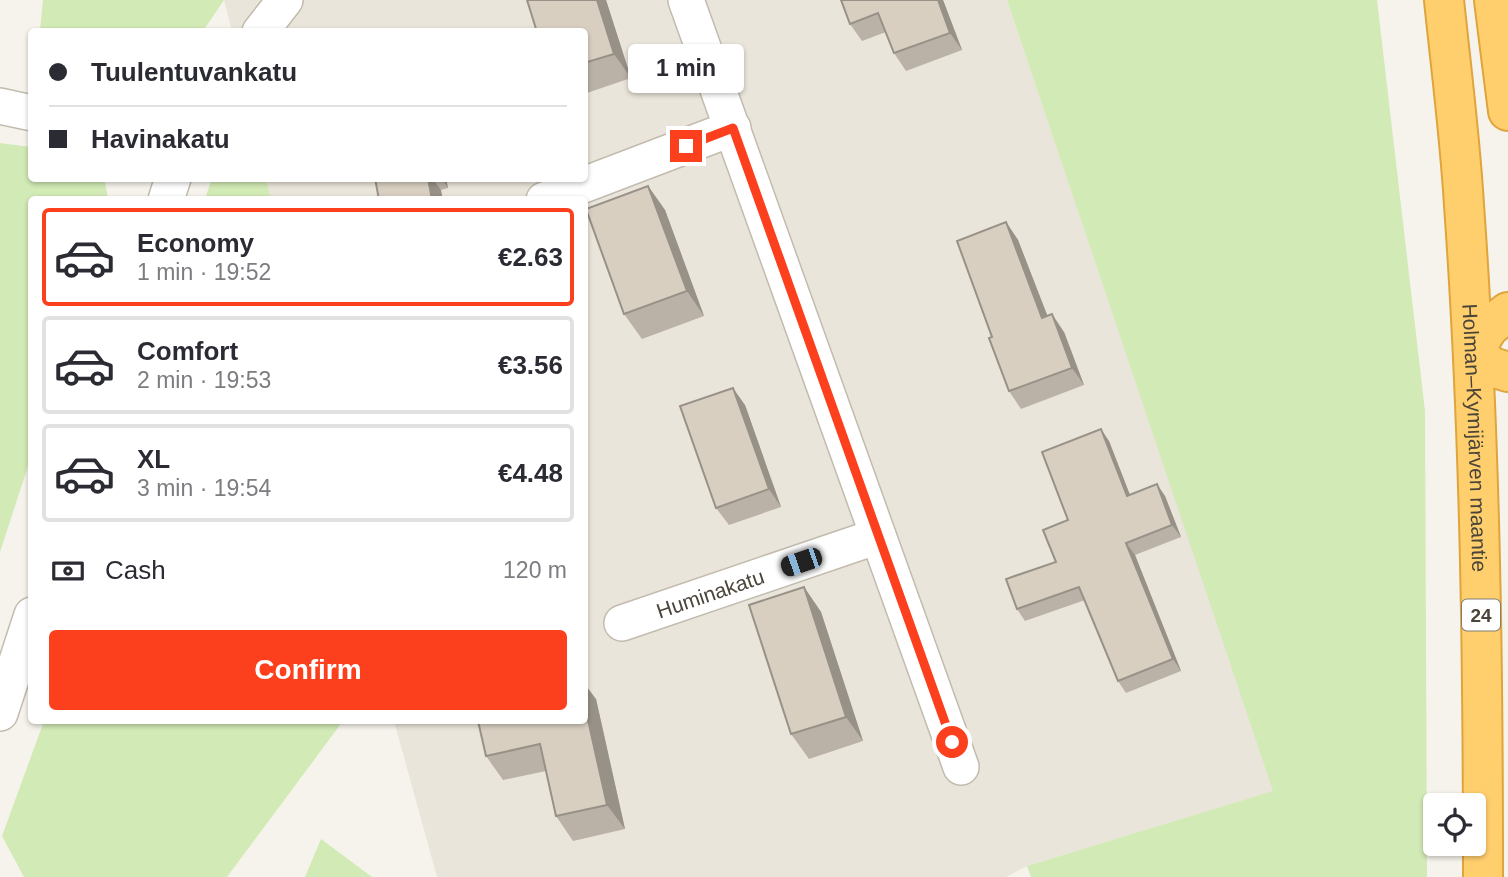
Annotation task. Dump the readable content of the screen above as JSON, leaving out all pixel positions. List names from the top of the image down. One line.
{"streets":{"highway":["Holman–Kymijärven maantie","24"],"street":["Huminakatu"]},"page":{"banner":["Tuulentuvankatu","Havinakatu"],"bubble":"1 min","list":[{"name":"Economy","note":"1 min · 19:52","value":"€2.63"},{"name":"Comfort","note":"2 min · 19:53","value":"€3.56"},{"name":"XL","note":"3 min · 19:54","value":"€4.48"}],"pay":["Cash","120 m"],"buttons":"Confirm"}}
